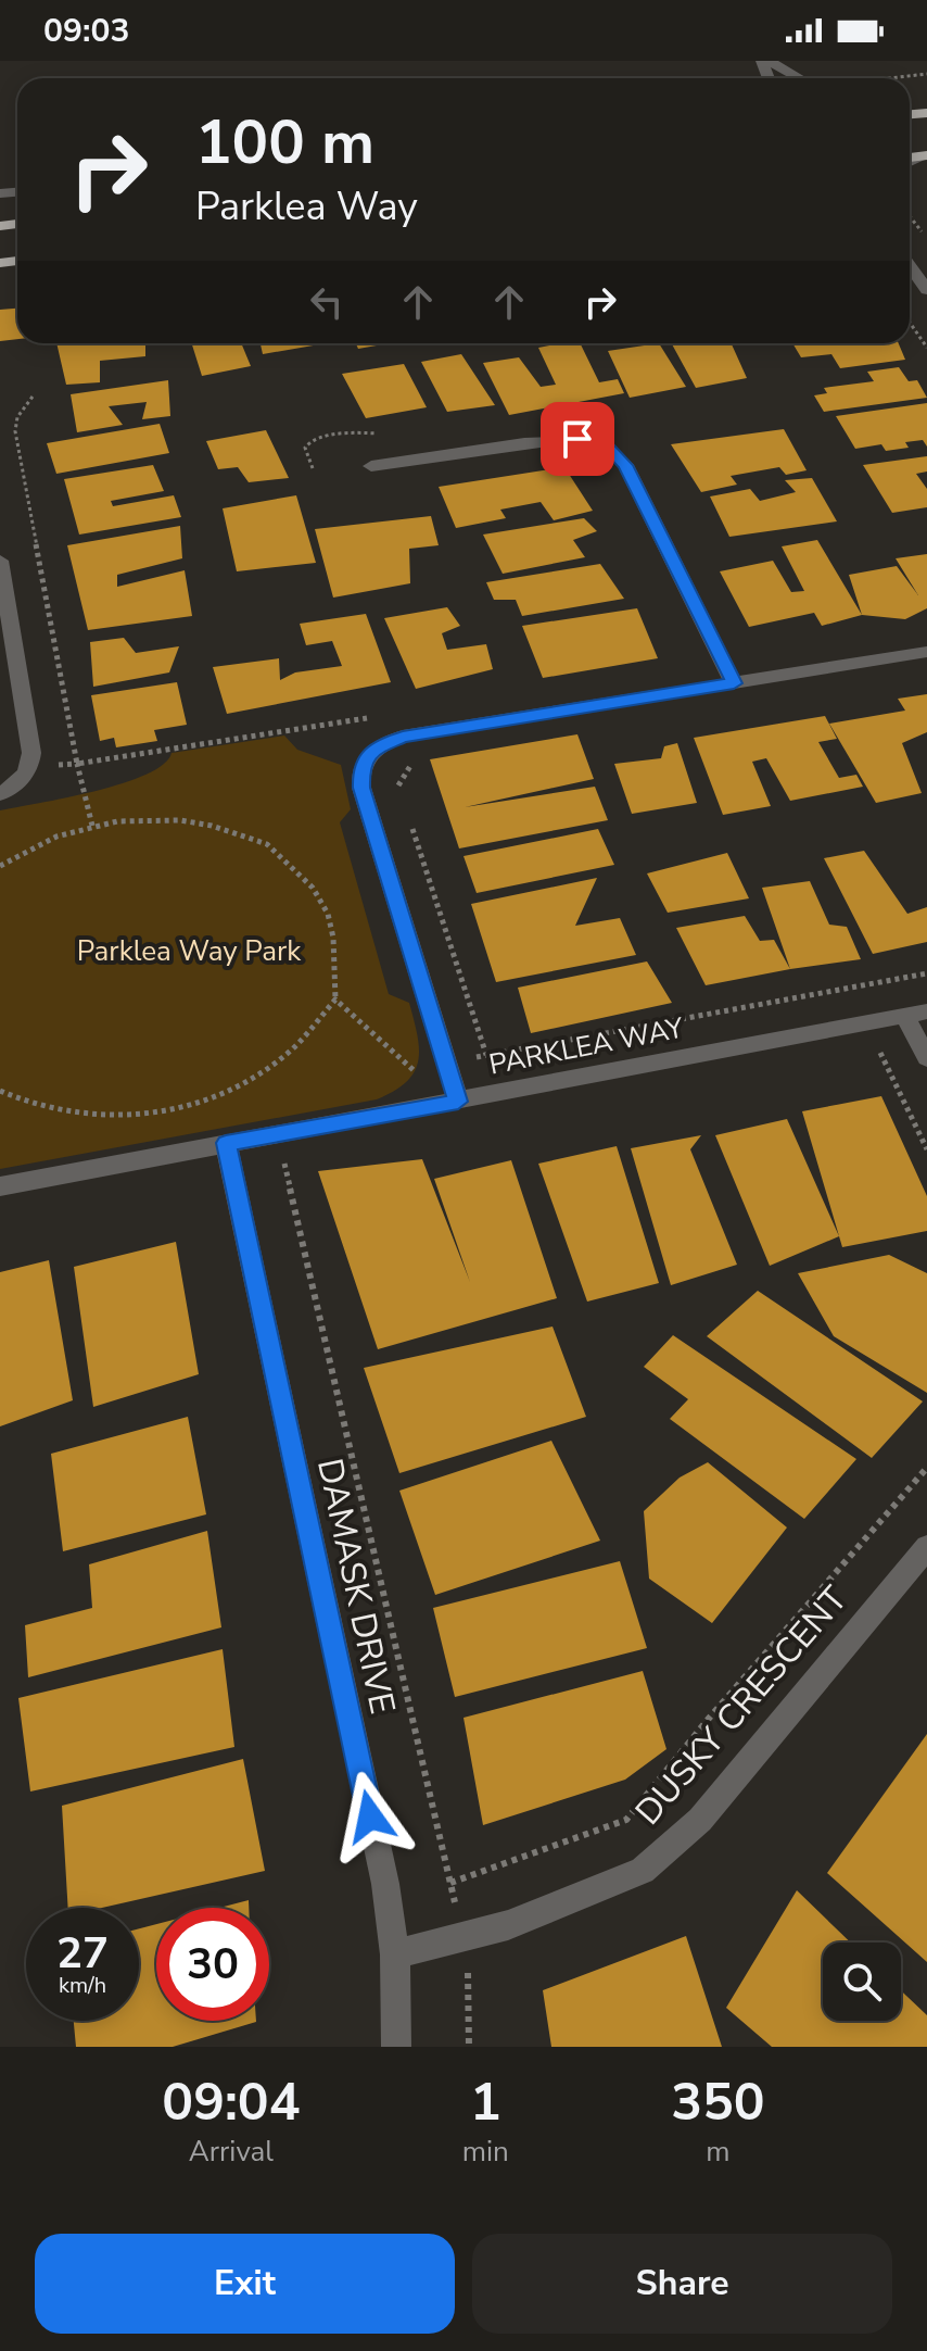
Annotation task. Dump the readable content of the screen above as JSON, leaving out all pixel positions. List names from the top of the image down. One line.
{"streets":{"street":["PARKLEA WAY","DAMASK DRIVE","DUSKY CRESCENT"]},"crossings":[["PARKLEA WAY","DAMASK DRIVE"],["DAMASK DRIVE","DUSKY CRESCENT"]],"parks":["Parklea Way Park"],"page":{"status":"09:03","turn":["100 m","Parklea Way"],"speed":"27 km/h","limit":"30","eta":["09:04","Arrival","1","min","350","m"],"buttons":["Exit","Share"]}}
